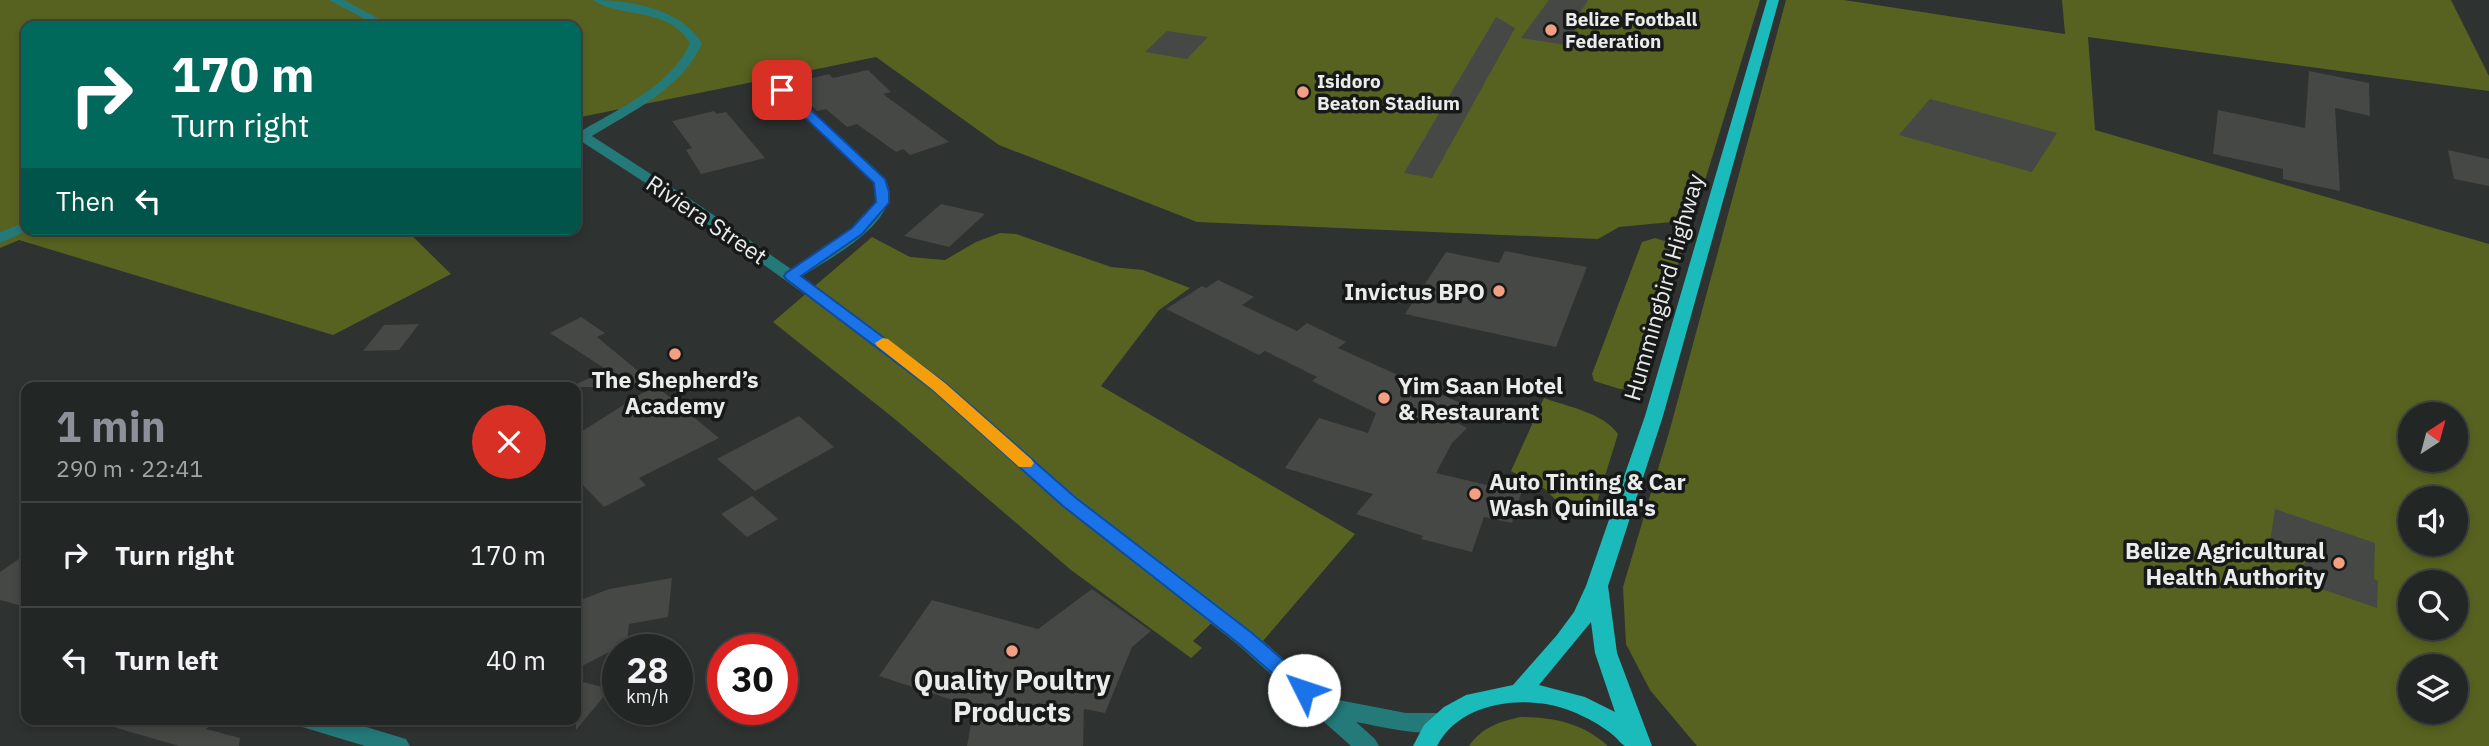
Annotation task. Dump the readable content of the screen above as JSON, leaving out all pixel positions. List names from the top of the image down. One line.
{"streets":{"main road":["Hummingbird Highway"],"street":["Riviera Street"]},"places":["Belize Football Federation","Isidoro Beaton Stadium","Invictus BPO","The Shepherd’s Academy","Yim Saan Hotel & Restaurant","Auto Tinting & Car Wash Quinilla's","Belize Agricultural Health Authority","Quality Poultry Products"],"north":"top right","page":{"turn":["170 m","Turn right"],"then":"Then","heading":["1 min","290 m · 22:41"],"list":[{"name":"Turn right","value":"170 m"},{"name":"Turn left","value":"40 m"}],"speed":"28 km/h","limit":"30"}}
